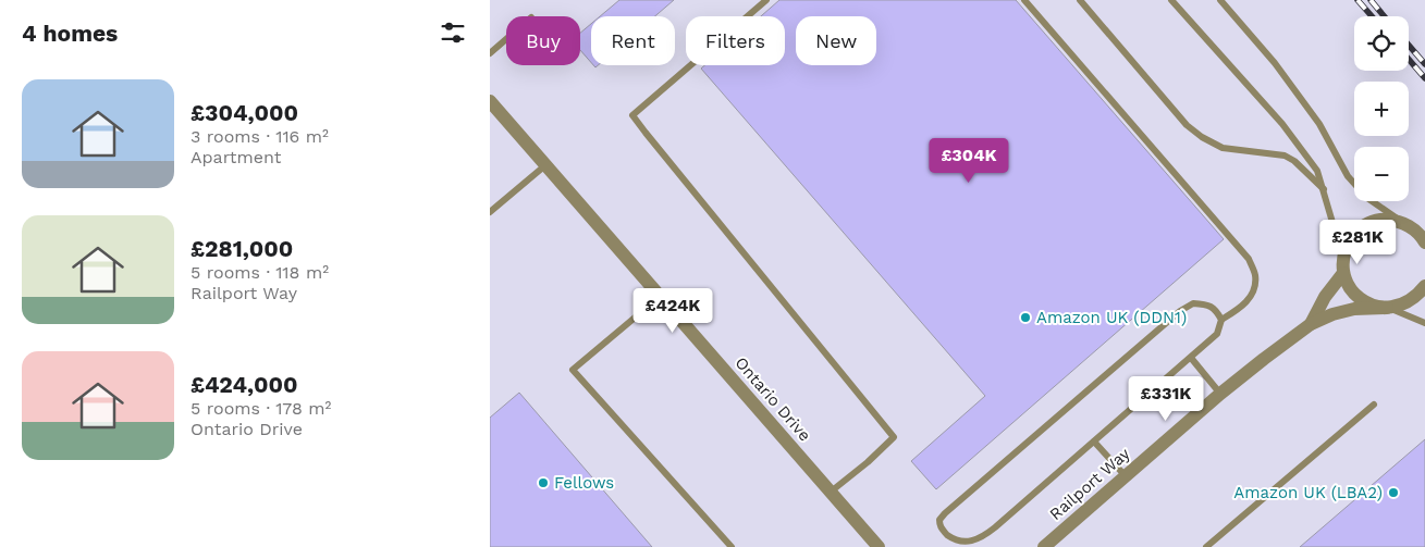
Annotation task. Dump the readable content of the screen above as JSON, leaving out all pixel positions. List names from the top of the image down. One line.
{"streets":{"street":["Ontario Drive","Railport Way"]},"places":["Amazon UK (DDN1)","Fellows","Amazon UK (LBA2)"],"page":{"heading":"4 homes","map_buttons":["+","−"],"chip":["Buy","Rent","Filters","New"],"list":[{"name":"£304,000","note":"3 rooms · 116 m² · Apartment"},{"name":"£281,000","note":"5 rooms · 118 m² · Railport Way"},{"name":"£424,000","note":"5 rooms · 178 m² · Ontario Drive"}],"price":["£304K","£281K","£424K","£331K"]}}
